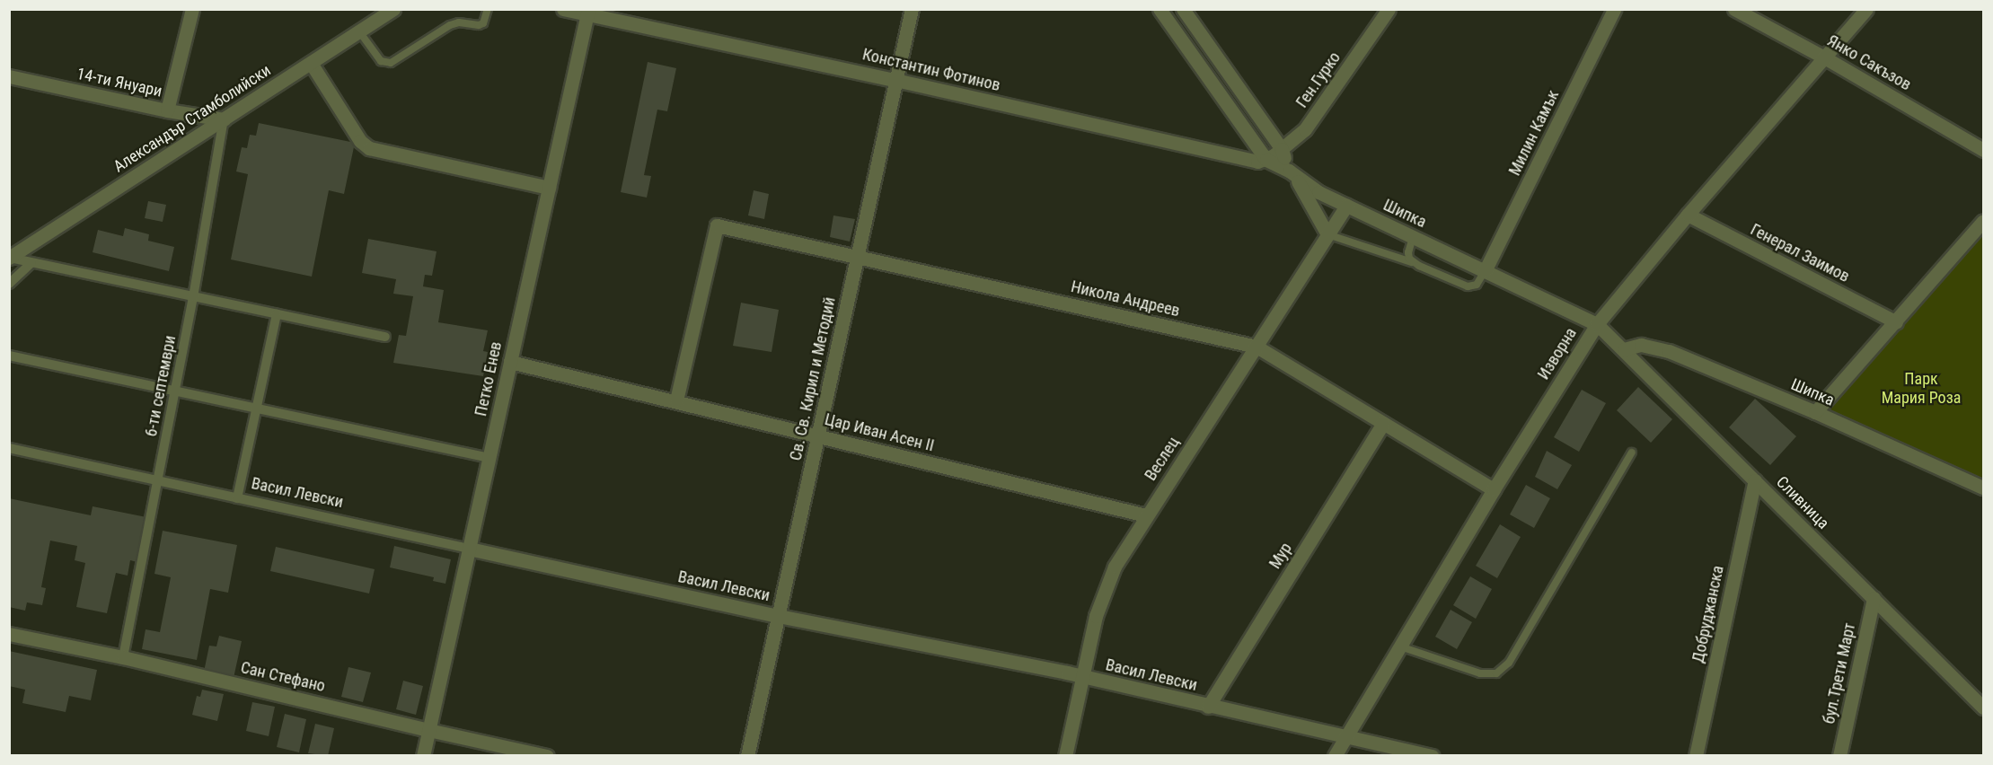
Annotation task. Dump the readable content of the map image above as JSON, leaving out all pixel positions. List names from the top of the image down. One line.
{"streets":{"street":["Янко Сакъзов","Константин Фотинов","Ген.Гурко","14-ти Януари","Александър Стамболийски","Милин Камък","Шипка","Генерал Заимов","Никола Андреев","Изворна","Петко Енев","Св. Св. Кирил и Методий","6-ти септември","Цар Иван Асен II","Веслец","Васил Левски","Сливница","Мур","Добруджанска","бул.Трети Март","Сан Стефано"]},"crossings":[["Янко Сакъзов","Изворна"],["Константин Фотинов","Ген.Гурко"],["Константин Фотинов","Шипка"],["Константин Фотинов","Петко Енев"],["Константин Фотинов","Св. Св. Кирил и Методий"],["Ген.Гурко","Шипка"],["14-ти Януари","Александър Стамболийски"],["14-ти Януари","6-ти септември"],["Александър Стамболийски","6-ти септември"],["Милин Камък","Шипка"],["Шипка","Изворна"],["Шипка","Веслец"],["Шипка","Сливница"],["Генерал Заимов","Изворна"],["Никола Андреев","Изворна"],["Никола Андреев","Св. Св. Кирил и Методий"],["Никола Андреев","Цар Иван Асен II"],["Никола Андреев","Веслец"],["Никола Андреев","Мур"],["Изворна","Васил Левски"],["Изворна","Сливница"],["Петко Енев","Цар Иван Асен II"],["Петко Енев","Васил Левски"],["Петко Енев","Сан Стефано"],["Св. Св. Кирил и Методий","Цар Иван Асен II"],["Св. Св. Кирил и Методий","Васил Левски"],["6-ти септември","Васил Левски"],["6-ти септември","Сан Стефано"],["Цар Иван Асен II","Веслец"],["Веслец","Васил Левски"],["Васил Левски","Мур"],["Сливница","Добруджанска"],["Сливница","бул.Трети Март"]],"parks":["Парк Мария Роза"]}
